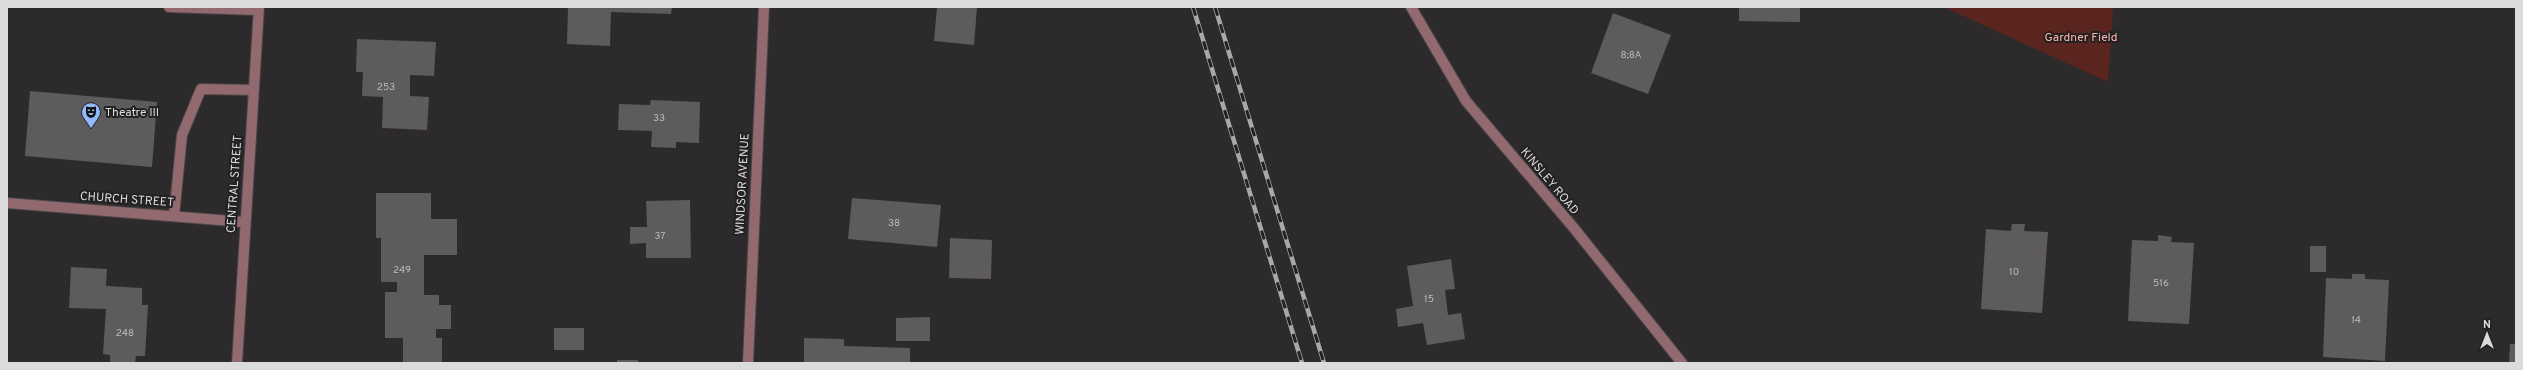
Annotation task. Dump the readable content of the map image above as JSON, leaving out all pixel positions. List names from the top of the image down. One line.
{"streets":{"street":["KINSLEY ROAD","CENTRAL STREET","WINDSOR AVENUE","CHURCH STREET"]},"crossings":[["CENTRAL STREET","CHURCH STREET"]],"parks":["Gardner Field"],"places":{"theatre":["Theatre III"]},"house_numbers":["8;8A","253","33","38","37","249","10","516","15","14","248"],"north":"top"}
